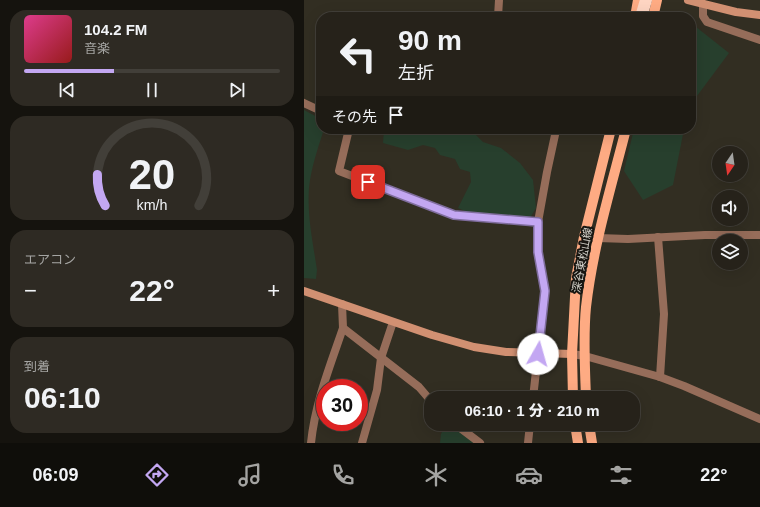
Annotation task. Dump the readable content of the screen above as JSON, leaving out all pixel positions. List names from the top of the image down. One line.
{"streets":{"main road":["深谷東松山線"]},"north":"bottom","page":{"turn":["90 m","左折"],"song":["104.2 FM","音楽"],"then":"その先","tile":["エアコン",["到着","06:10"]],"heat":["−","22°","+"],"limit":"30","trip":"06:10 · 1 分 · 210 m","tabs":["06:09","22°"],"gauge":["20","km/h"]}}
